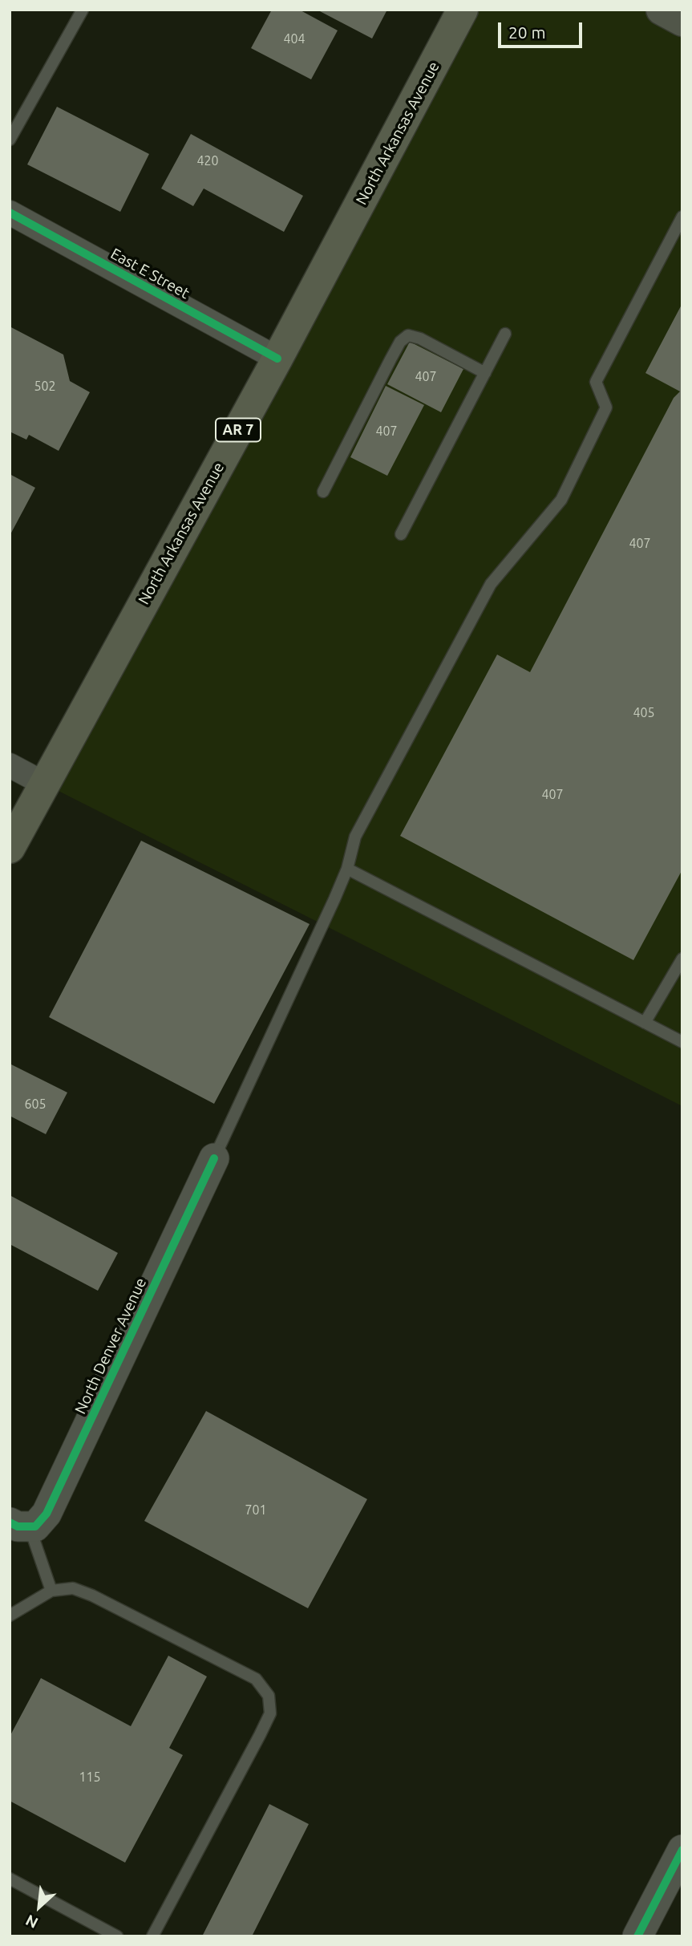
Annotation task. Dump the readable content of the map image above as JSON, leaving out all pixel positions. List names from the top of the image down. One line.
{"streets":{"highway":["North Arkansas Avenue","AR 7"],"street":["East E Street","North Denver Avenue"]},"crossings":[["North Arkansas Avenue","East E Street"]],"house_numbers":["404","420","407","502","407","407","405","407","605","701","115"],"scale_bar":"20 m","north":"bottom left"}
